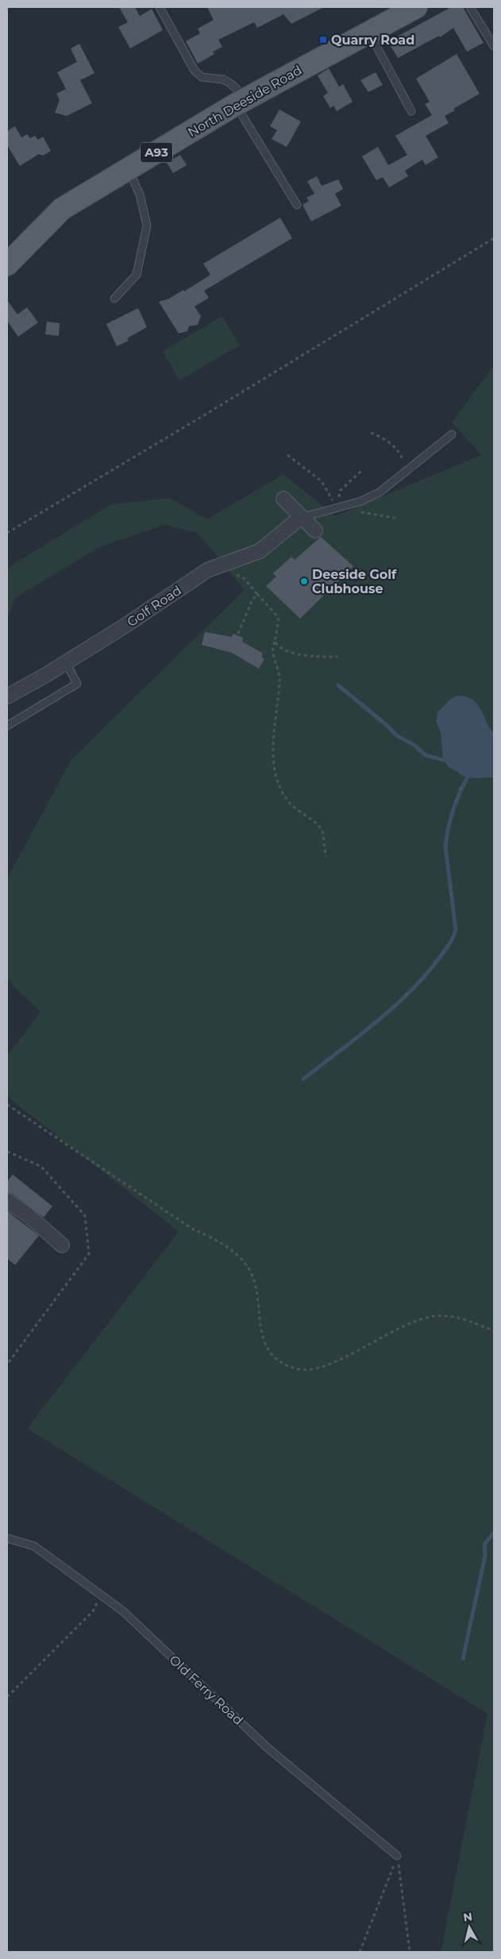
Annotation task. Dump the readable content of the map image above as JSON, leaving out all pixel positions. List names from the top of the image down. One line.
{"streets":{"main road":["North Deeside Road","A93"],"street":["Golf Road"],"lane":["Old Ferry Road"]},"places":{"transit":["Quarry Road"],"other":["Deeside Golf Clubhouse"]},"north":"top"}
